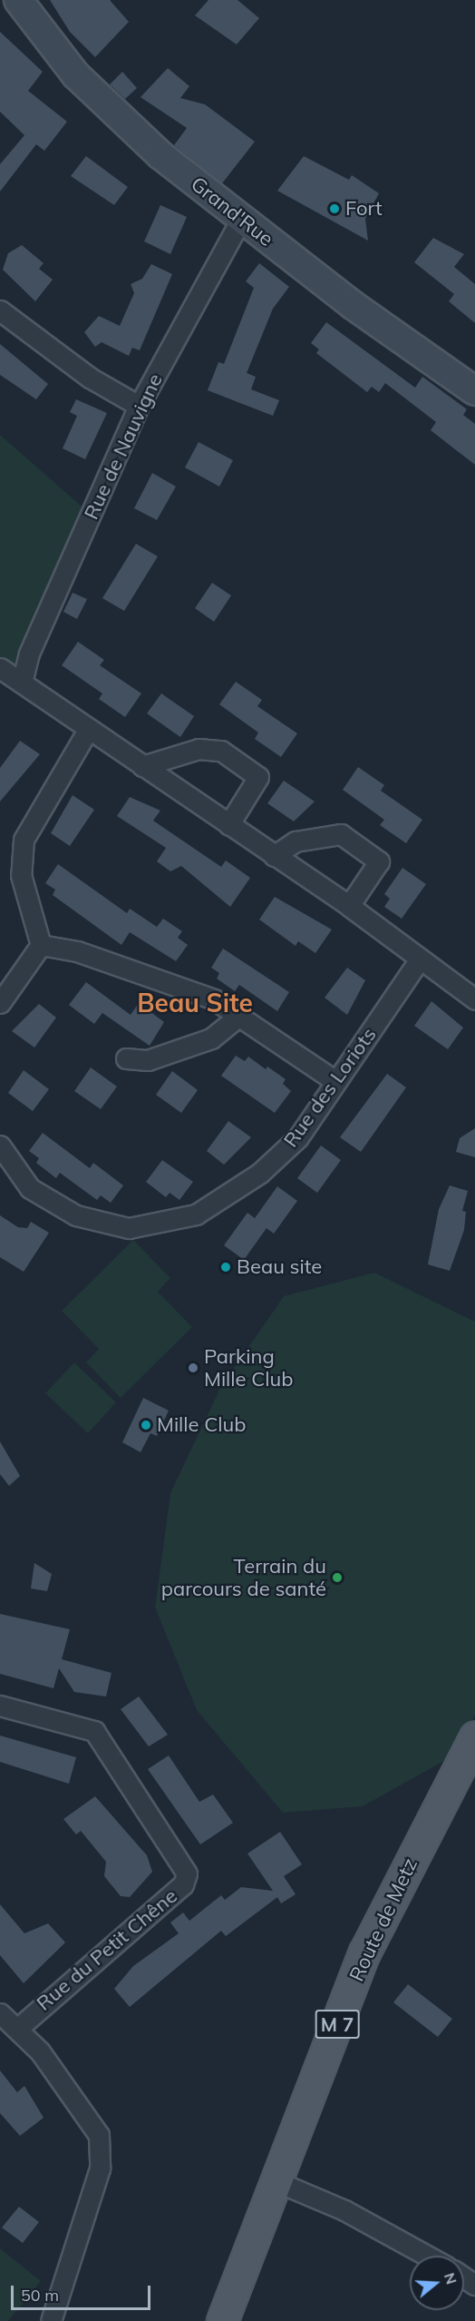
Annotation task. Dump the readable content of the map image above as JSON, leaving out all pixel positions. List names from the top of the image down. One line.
{"streets":{"main road":["Route de Metz","M 7"],"street":["Grand'Rue","Rue de Nauvigne","Rue des Loriots","Rue du Petit Chêne"]},"crossings":[["Grand'Rue","Rue de Nauvigne"]],"districts":["Beau Site"],"places":["Fort","Beau site","Parking Mille Club","Mille Club","Terrain du parcours de santé"],"scale_bar":"50 m","north":"right"}
